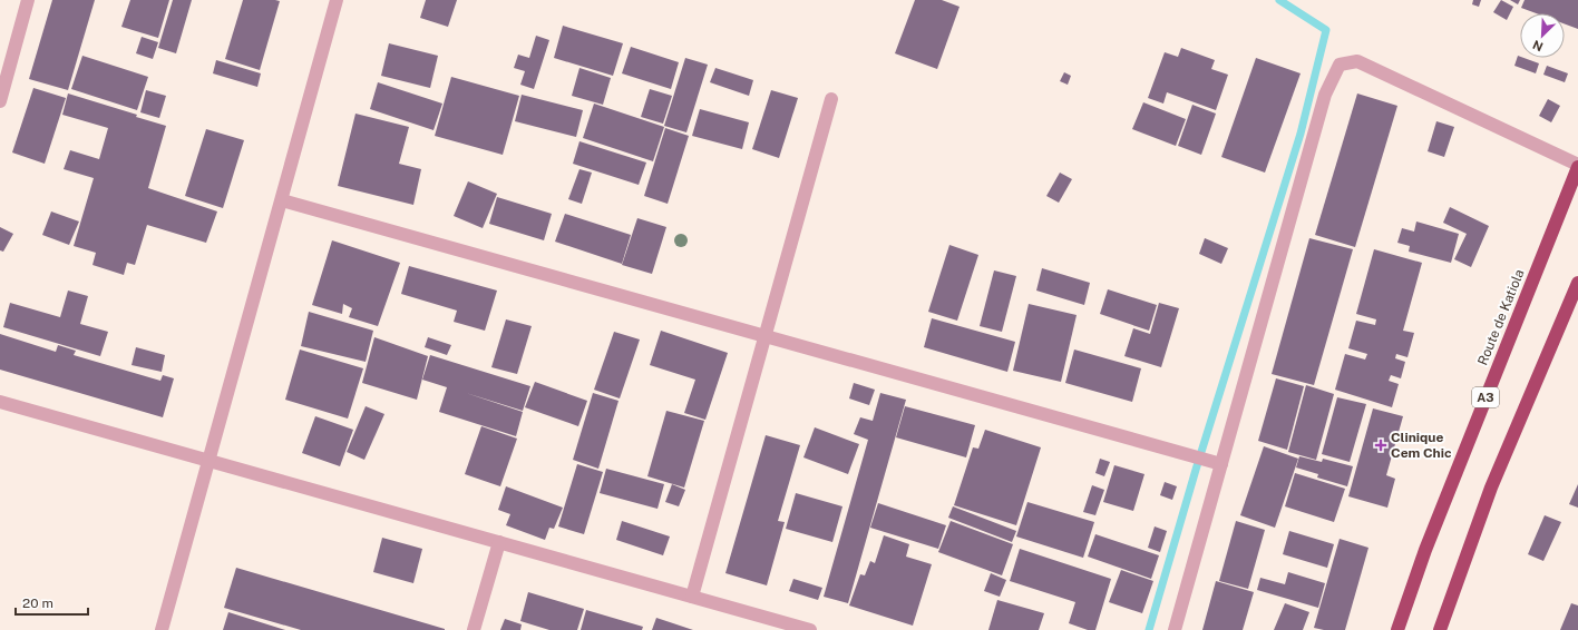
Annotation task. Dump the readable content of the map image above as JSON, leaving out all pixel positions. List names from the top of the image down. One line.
{"streets":{"highway":["Route de Katiola","A3"]},"places":{"health":["Clinique Cem Chic"]},"scale_bar":"20 m","north":"bottom left"}
